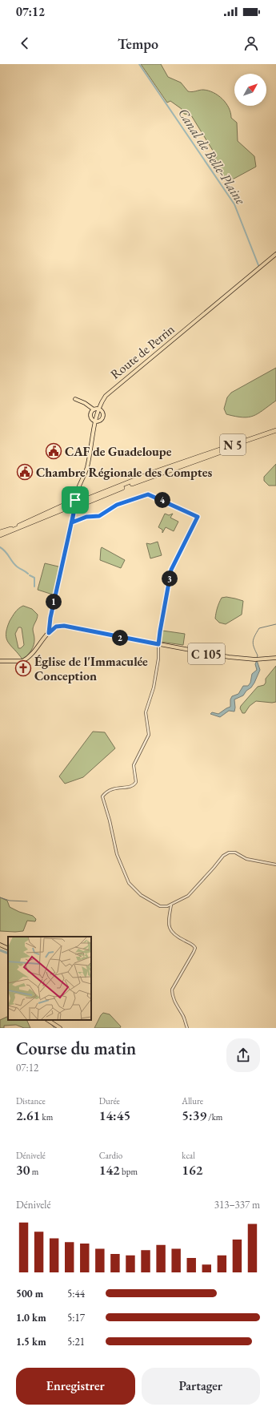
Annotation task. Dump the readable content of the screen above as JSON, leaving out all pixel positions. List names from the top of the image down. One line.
{"streets":{"highway":["N 5"],"main road":["Route de Perrin","C 105"]},"crossings":[["Route de Perrin","N 5"]],"water":["Canal de Belle-Plaine"],"places":{"public building":["CAF de Guadeloupe","Chambre Régionale des Comptes"],"church":["Église de l'Immaculée Conception"]},"north":"top right","page":{"status":"07:12","header":"Tempo","pins":["4","3","1","2"],"heading":["Course du matin","07:12"],"stats":[["Distance","2.61 km"],["Durée","14:45"],["Allure","5:39 /km"],["Dénivelé","30 m"],["Cardio","142 bpm"],["kcal","162"]],"chart":["Dénivelé","313–337 m"],"list":[{"name":"500 m","note":"5:44"},{"name":"1.0 km","note":"5:17"},{"name":"1.5 km","note":"5:21"}],"buttons":["Enregistrer","Partager"]}}
